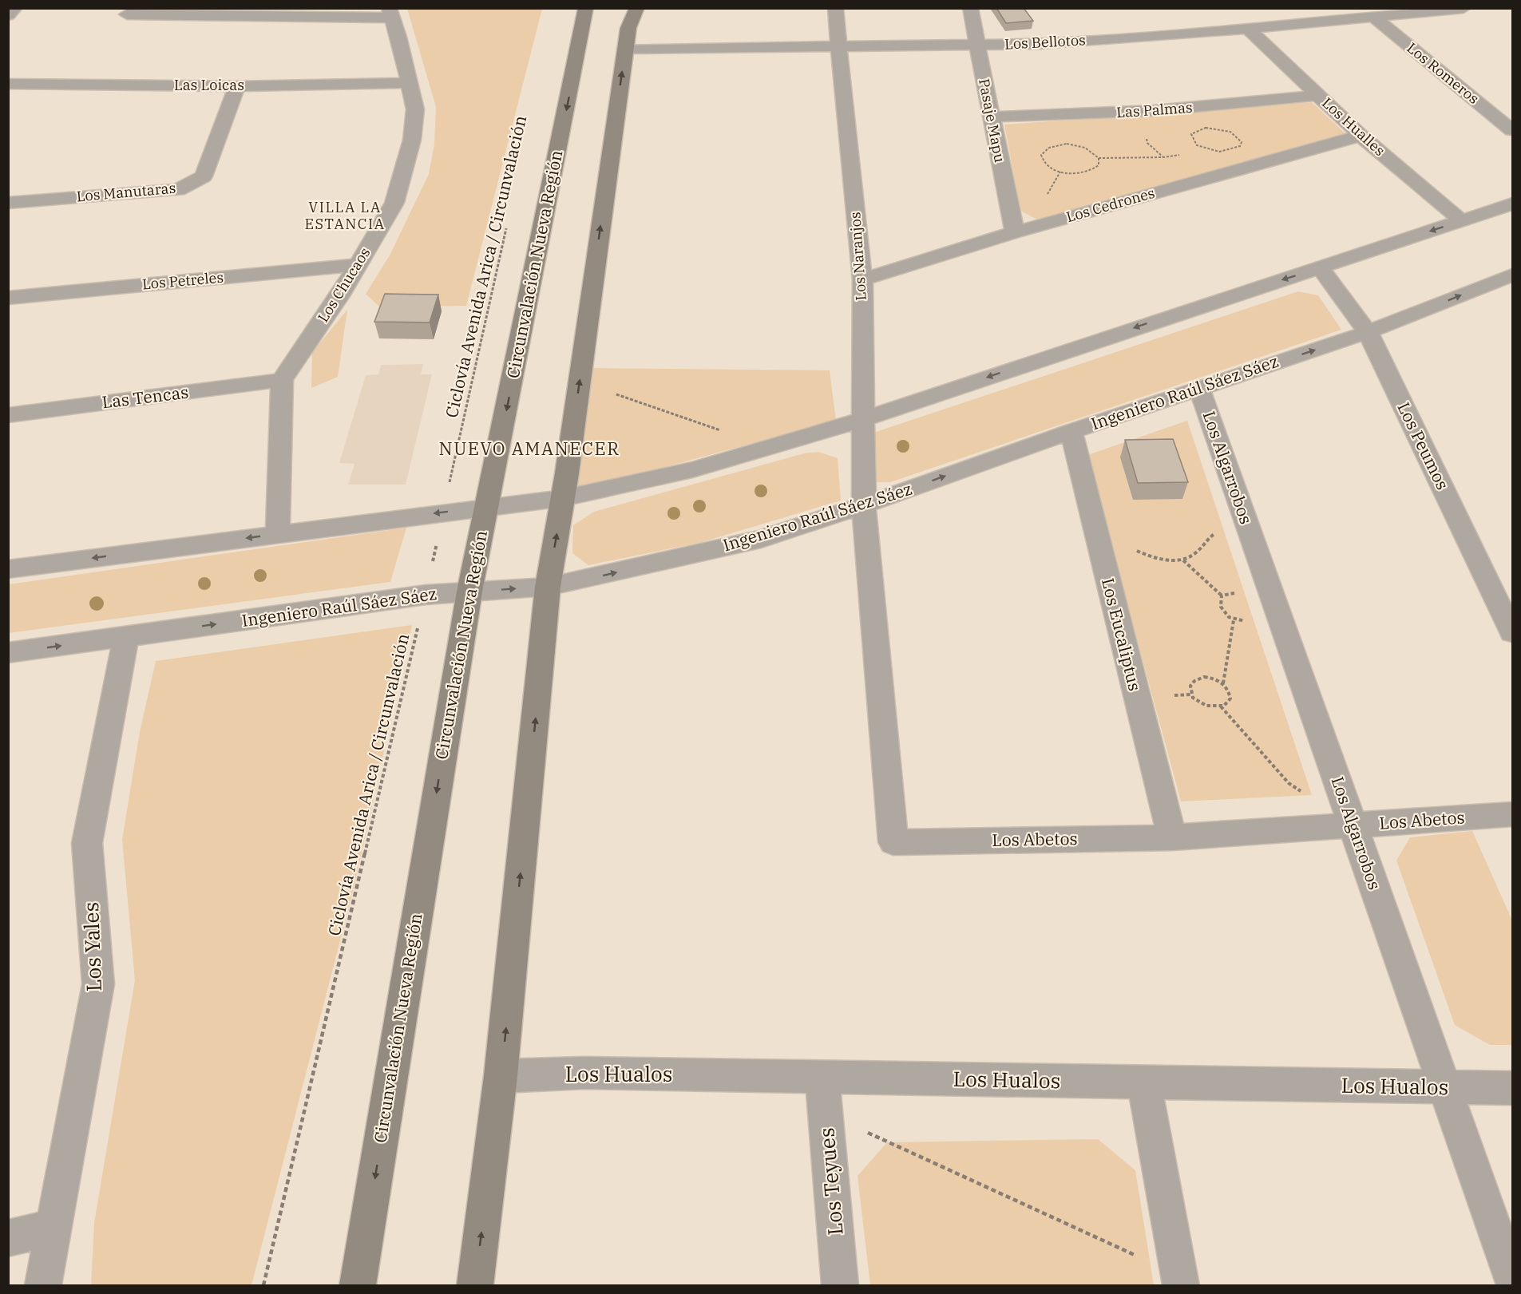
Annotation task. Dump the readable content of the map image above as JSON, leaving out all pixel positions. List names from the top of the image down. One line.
{"streets":{"main road":["Circunvalación Nueva Región"],"street":["Los Bellotos","Los Romeros","Las Loicas","Las Palmas","Pasaje Mapu","Los Hualles","Los Manutaras","Los Cedrones","Los Naranjos","Los Petreles","Los Chucaos","Ingeniero Raúl Sáez Sáez","Las Tencas","Los Peumos","Los Algarrobos","Los Eucaliptus","Los Abetos","Los Yales","Los Hualos","Los Teyues"],"path":["Ciclovía Avenida Arica / Circunvalación"]},"crossings":[["Los Bellotos","Los Romeros"],["Los Bellotos","Pasaje Mapu"],["Los Bellotos","Los Hualles"],["Los Bellotos","Los Naranjos"],["Las Loicas","Los Manutaras"],["Las Loicas","Los Chucaos"],["Las Palmas","Pasaje Mapu"],["Las Palmas","Los Hualles"],["Pasaje Mapu","Los Cedrones"],["Los Hualles","Los Cedrones"],["Los Cedrones","Los Naranjos"],["Los Naranjos","Ingeniero Raúl Sáez Sáez"],["Los Naranjos","Los Abetos"],["Circunvalación Nueva Región","Ingeniero Raúl Sáez Sáez"],["Ciclovía Avenida Arica / Circunvalación","Ingeniero Raúl Sáez Sáez"],["Los Petreles","Los Chucaos"],["Los Chucaos","Las Tencas"],["Ingeniero Raúl Sáez Sáez","Los Peumos"],["Ingeniero Raúl Sáez Sáez","Los Algarrobos"],["Ingeniero Raúl Sáez Sáez","Los Eucaliptus"],["Ingeniero Raúl Sáez Sáez","Los Abetos"],["Ingeniero Raúl Sáez Sáez","Los Yales"],["Los Algarrobos","Los Abetos"],["Los Algarrobos","Los Hualos"],["Los Eucaliptus","Los Abetos"],["Los Hualos","Los Teyues"]],"districts":["VILLA LA ESTANCIA","NUEVO AMANECER"]}
